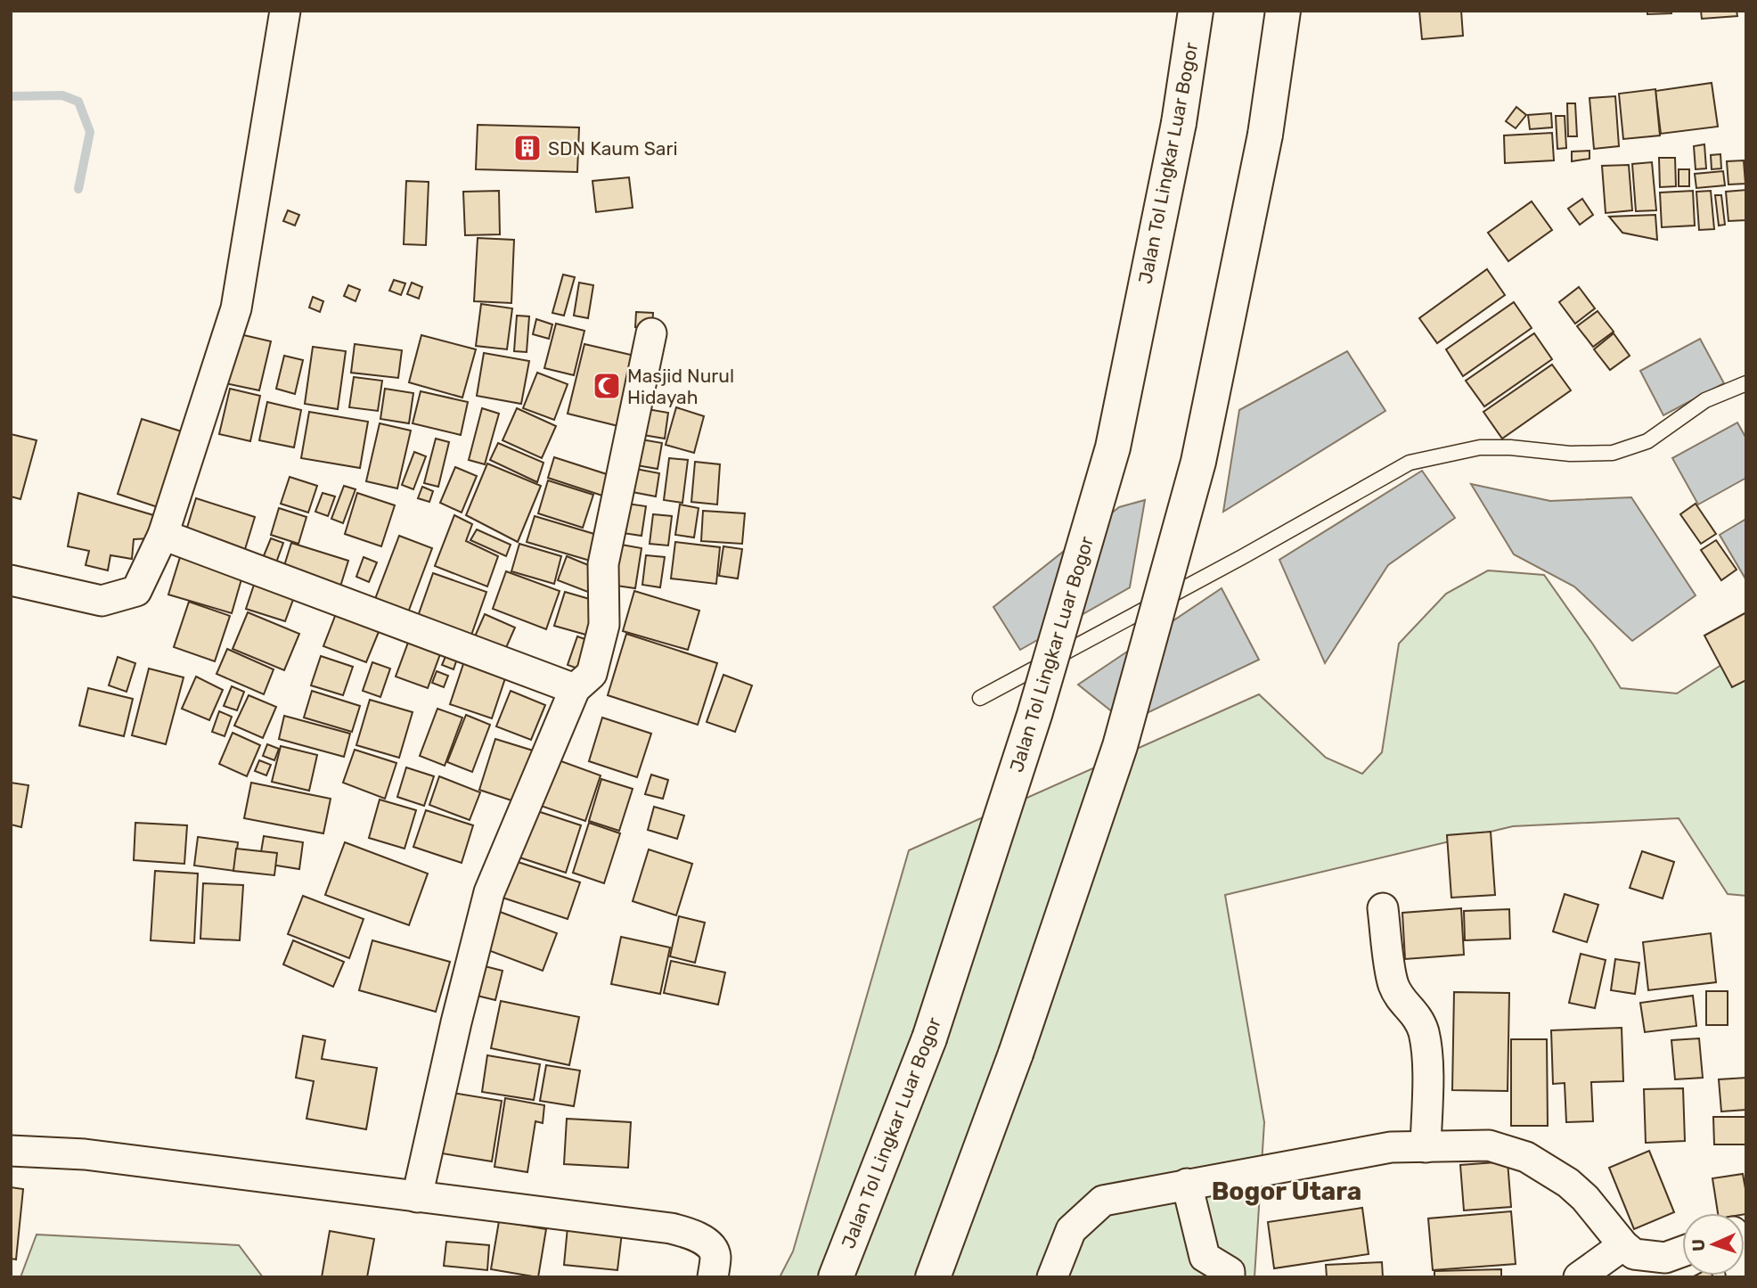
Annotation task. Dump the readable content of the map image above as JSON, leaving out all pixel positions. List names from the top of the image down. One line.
{"streets":{"highway":["Jalan Tol Lingkar Luar Bogor"]},"districts":["Bogor Utara"],"places":{"building":["SDN Kaum Sari"],"mosque":["Masjid Nurul Hidayah"]},"north":"left"}
